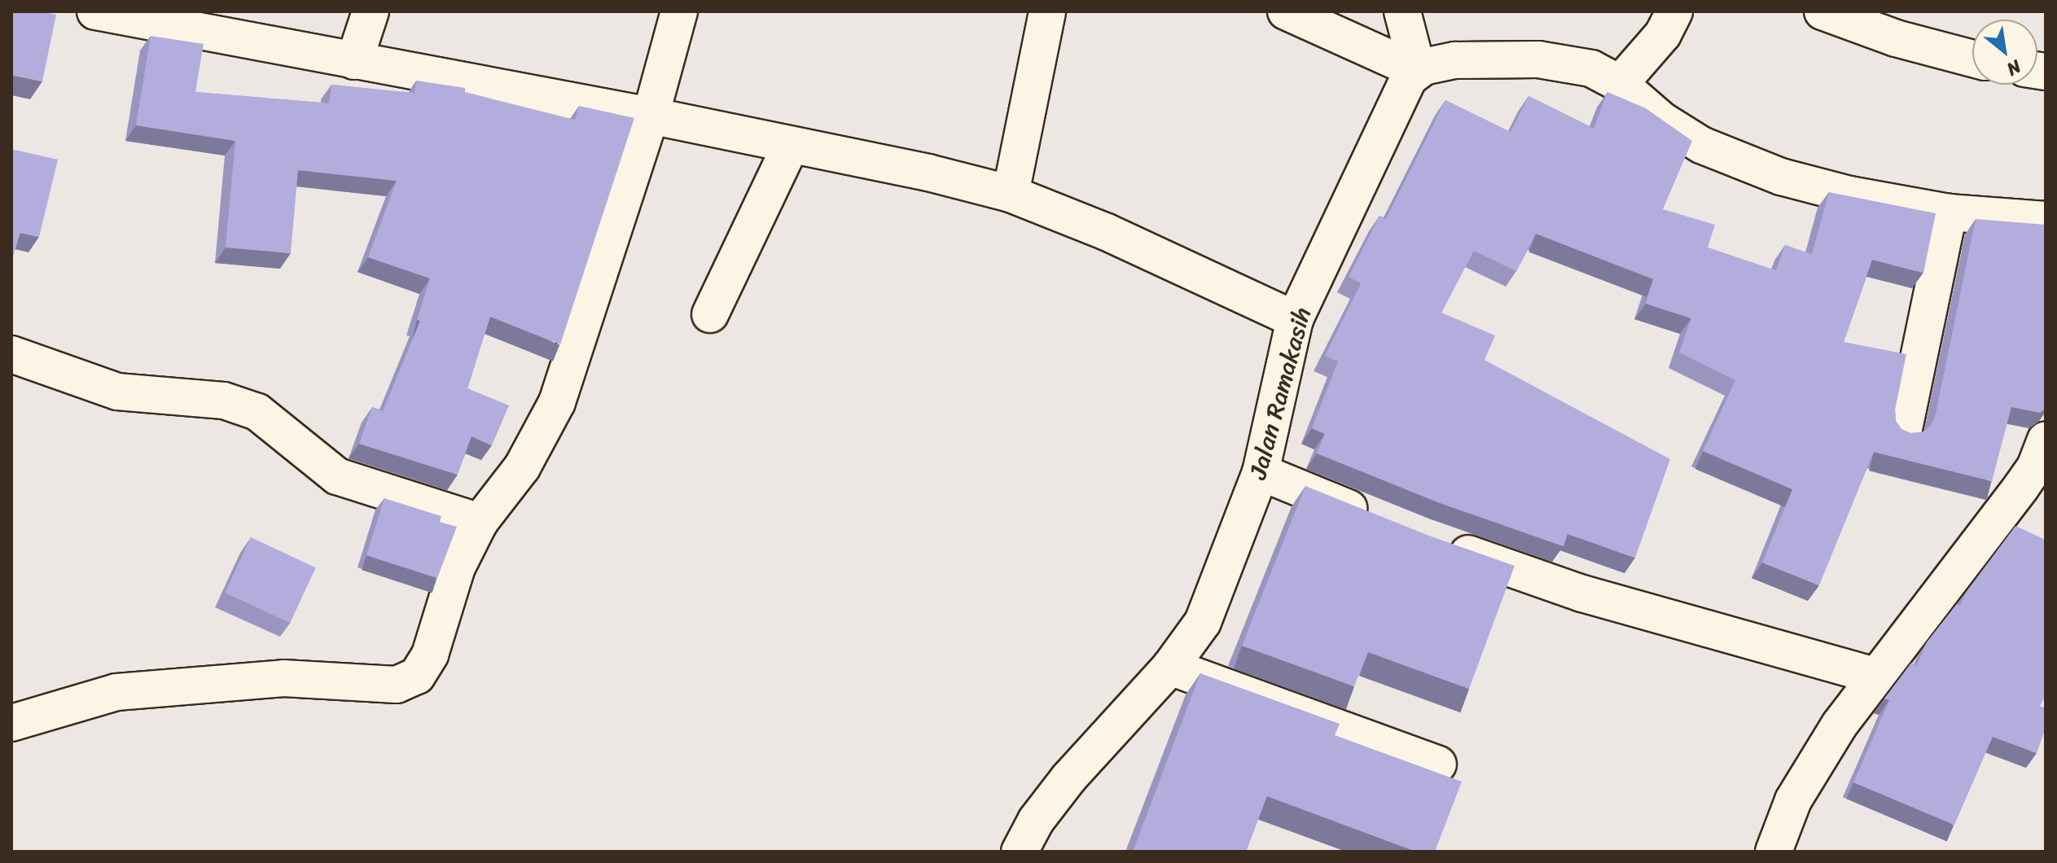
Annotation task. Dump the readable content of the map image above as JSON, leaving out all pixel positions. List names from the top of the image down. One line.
{"streets":{"street":["Jalan Ramakasih"]},"north":"bottom right"}
